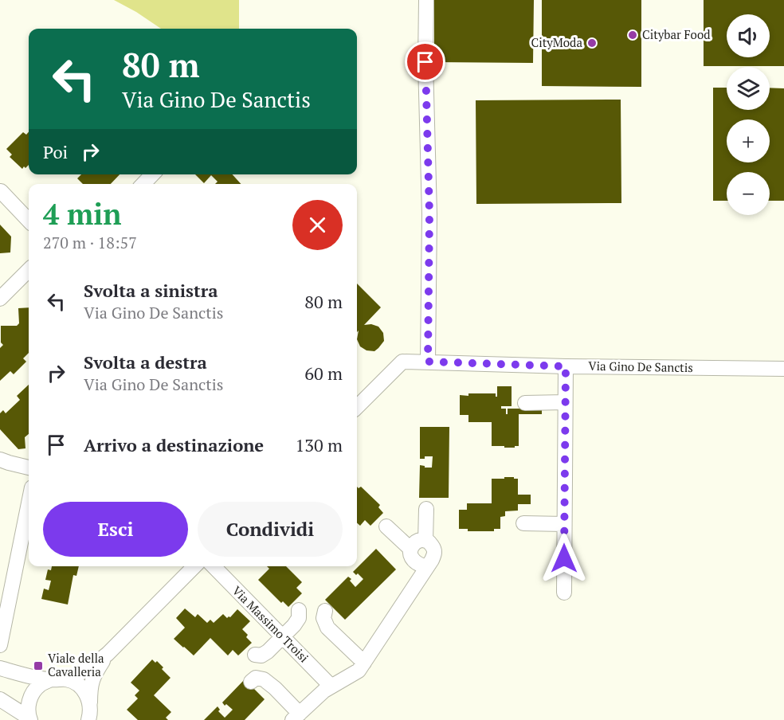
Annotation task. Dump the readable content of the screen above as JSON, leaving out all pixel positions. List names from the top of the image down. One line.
{"streets":{"street":["Via Gino De Sanctis","Via Massimo Troisi"]},"places":{"other":["Citybar Food","CityModa"],"transit":["Viale della Cavalleria"]},"page":{"map_buttons":["+","−"],"turn":["80 m","Via Gino De Sanctis"],"then":"Poi","heading":["4 min","270 m · 18:57"],"list":[{"name":"Svolta a sinistra","note":"Via Gino De Sanctis","value":"80 m"},{"name":"Svolta a destra","note":"Via Gino De Sanctis","value":"60 m"},{"name":"Arrivo a destinazione","value":"130 m"}],"buttons":["Esci","Condividi"]}}
